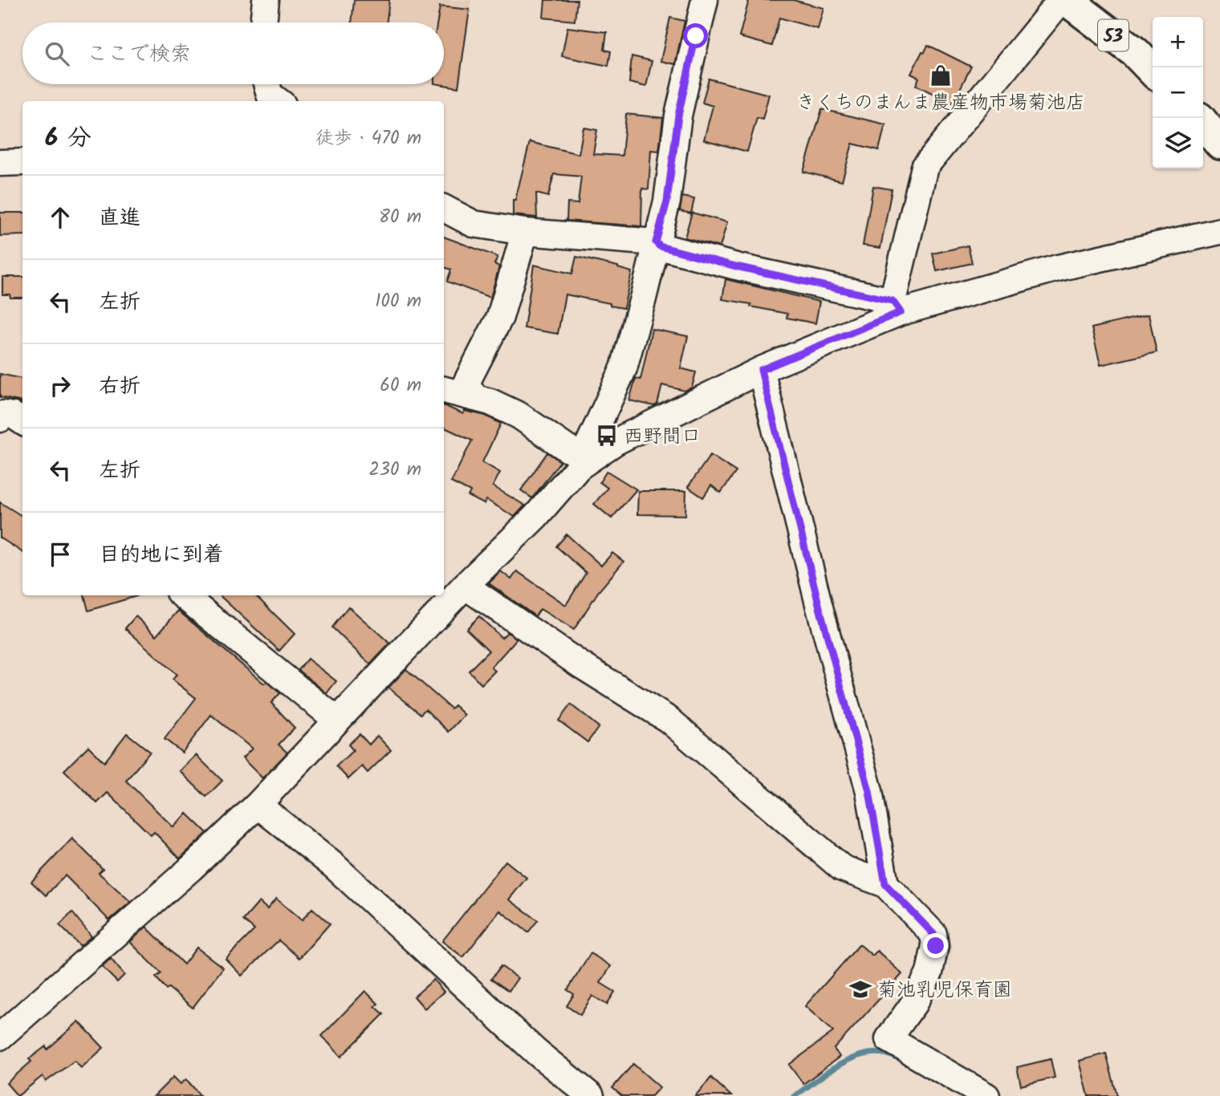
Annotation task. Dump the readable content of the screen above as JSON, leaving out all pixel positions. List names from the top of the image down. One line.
{"streets":{"main road":["53"]},"places":{"shop":["きくちのまんま農産物市場菊池店"],"bus stop":["西野間口"],"school or university":["菊池乳児保育園"]},"page":{"map_buttons":["+","−"],"search":"ここで検索","heading":["6 分","徒歩 · 470 m"],"list":[["直進","80 m"],["左折","100 m"],["右折","60 m"],["左折","230 m"],"目的地に到着"]}}
